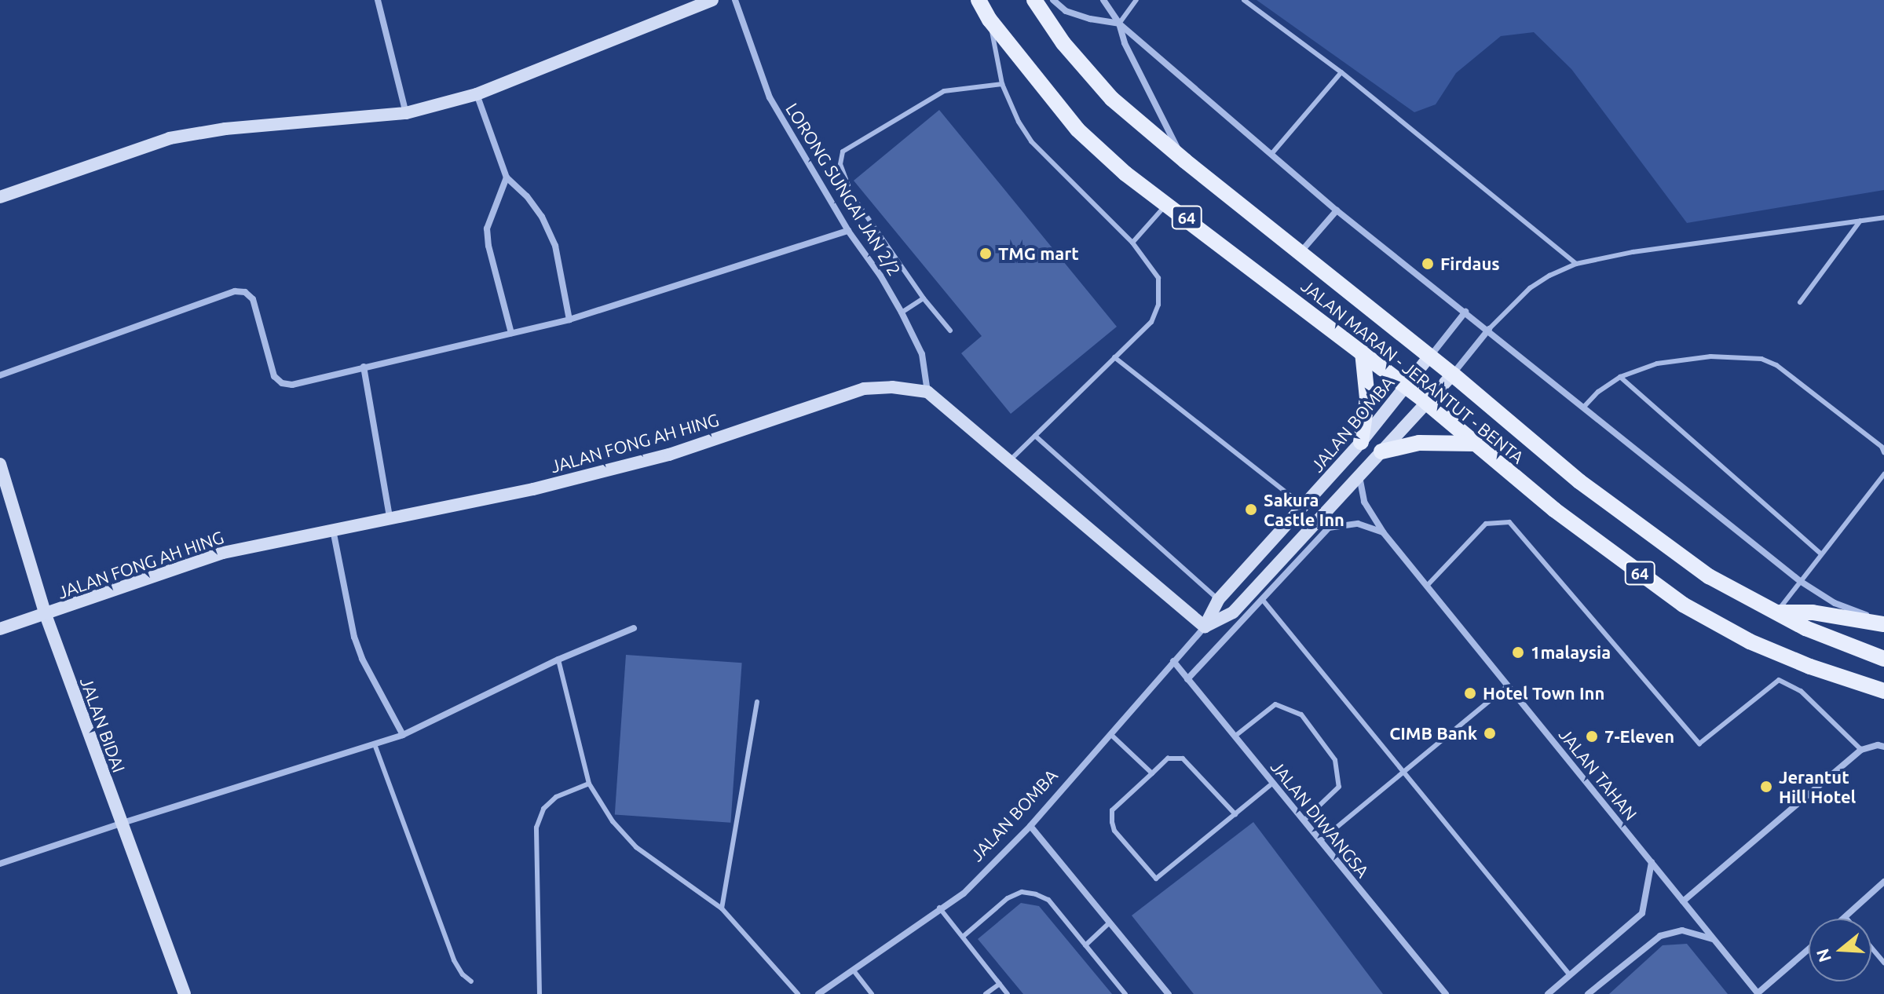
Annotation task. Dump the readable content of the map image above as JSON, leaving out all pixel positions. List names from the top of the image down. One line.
{"streets":{"main road":["64","JALAN MARAN - JERANTUT - BENTA","JALAN BOMBA","JALAN FONG AH HING","JALAN BIDAI"],"street":["LORONG SUNGAI JAN 2/2","JALAN TAHAN","JALAN DIWANGSA"]},"crossings":[["LORONG SUNGAI JAN 2/2","JALAN FONG AH HING"],["JALAN MARAN - JERANTUT - BENTA","JALAN BOMBA"],["JALAN BOMBA","JALAN TAHAN"],["JALAN BOMBA","JALAN DIWANGSA"],["JALAN FONG AH HING","JALAN BIDAI"]],"places":["TMG mart","Firdaus","Sakura Castle Inn","1malaysia","Hotel Town Inn","CIMB Bank","7-Eleven","Jerantut Hill Hotel"],"north":"left"}
